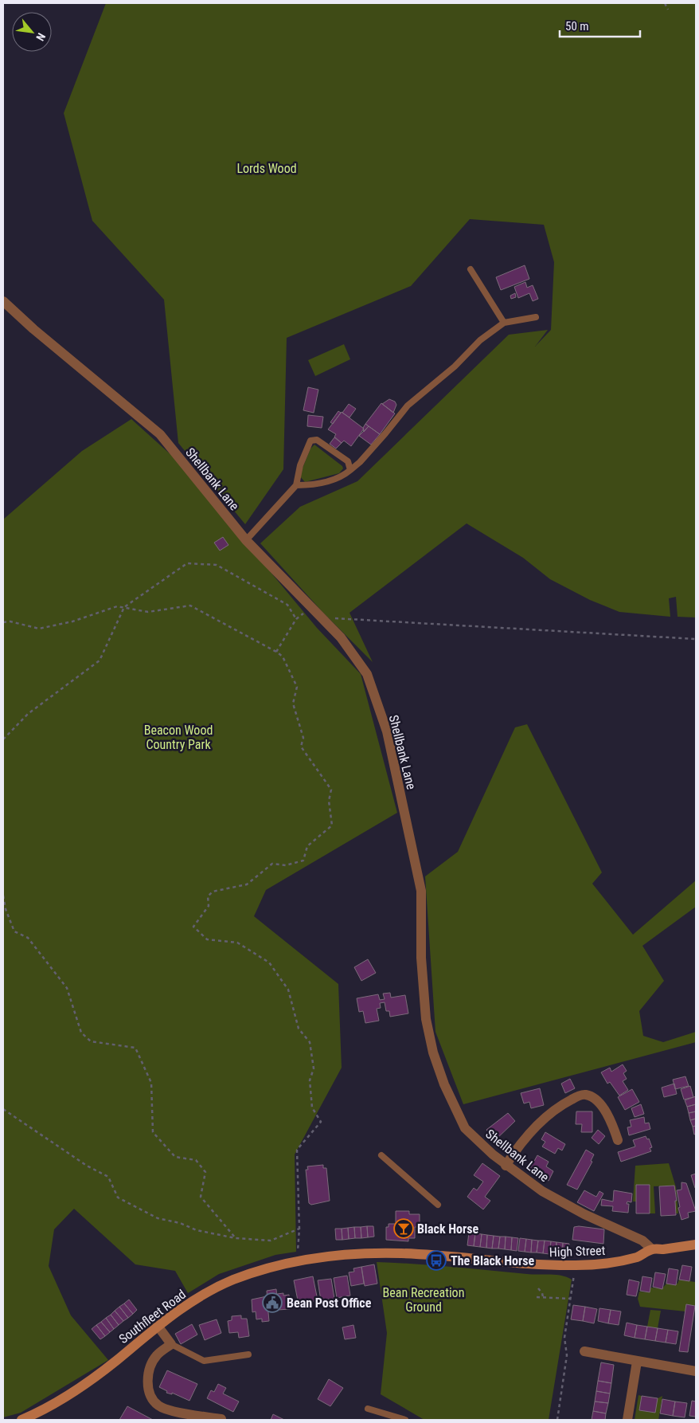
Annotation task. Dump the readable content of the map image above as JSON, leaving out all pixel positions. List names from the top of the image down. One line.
{"streets":{"main road":["High Street","Southfleet Road"],"street":["Shellbank Lane"]},"crossings":[["Shellbank Lane","High Street"],["High Street","Southfleet Road"]],"parks":["Lords Wood","Beacon Wood Country Park","Bean Recreation Ground"],"places":{"bar":["Black Horse"],"bus stop":["The Black Horse"],"public building":["Bean Post Office"]},"scale_bar":"50 m","north":"bottom right"}
